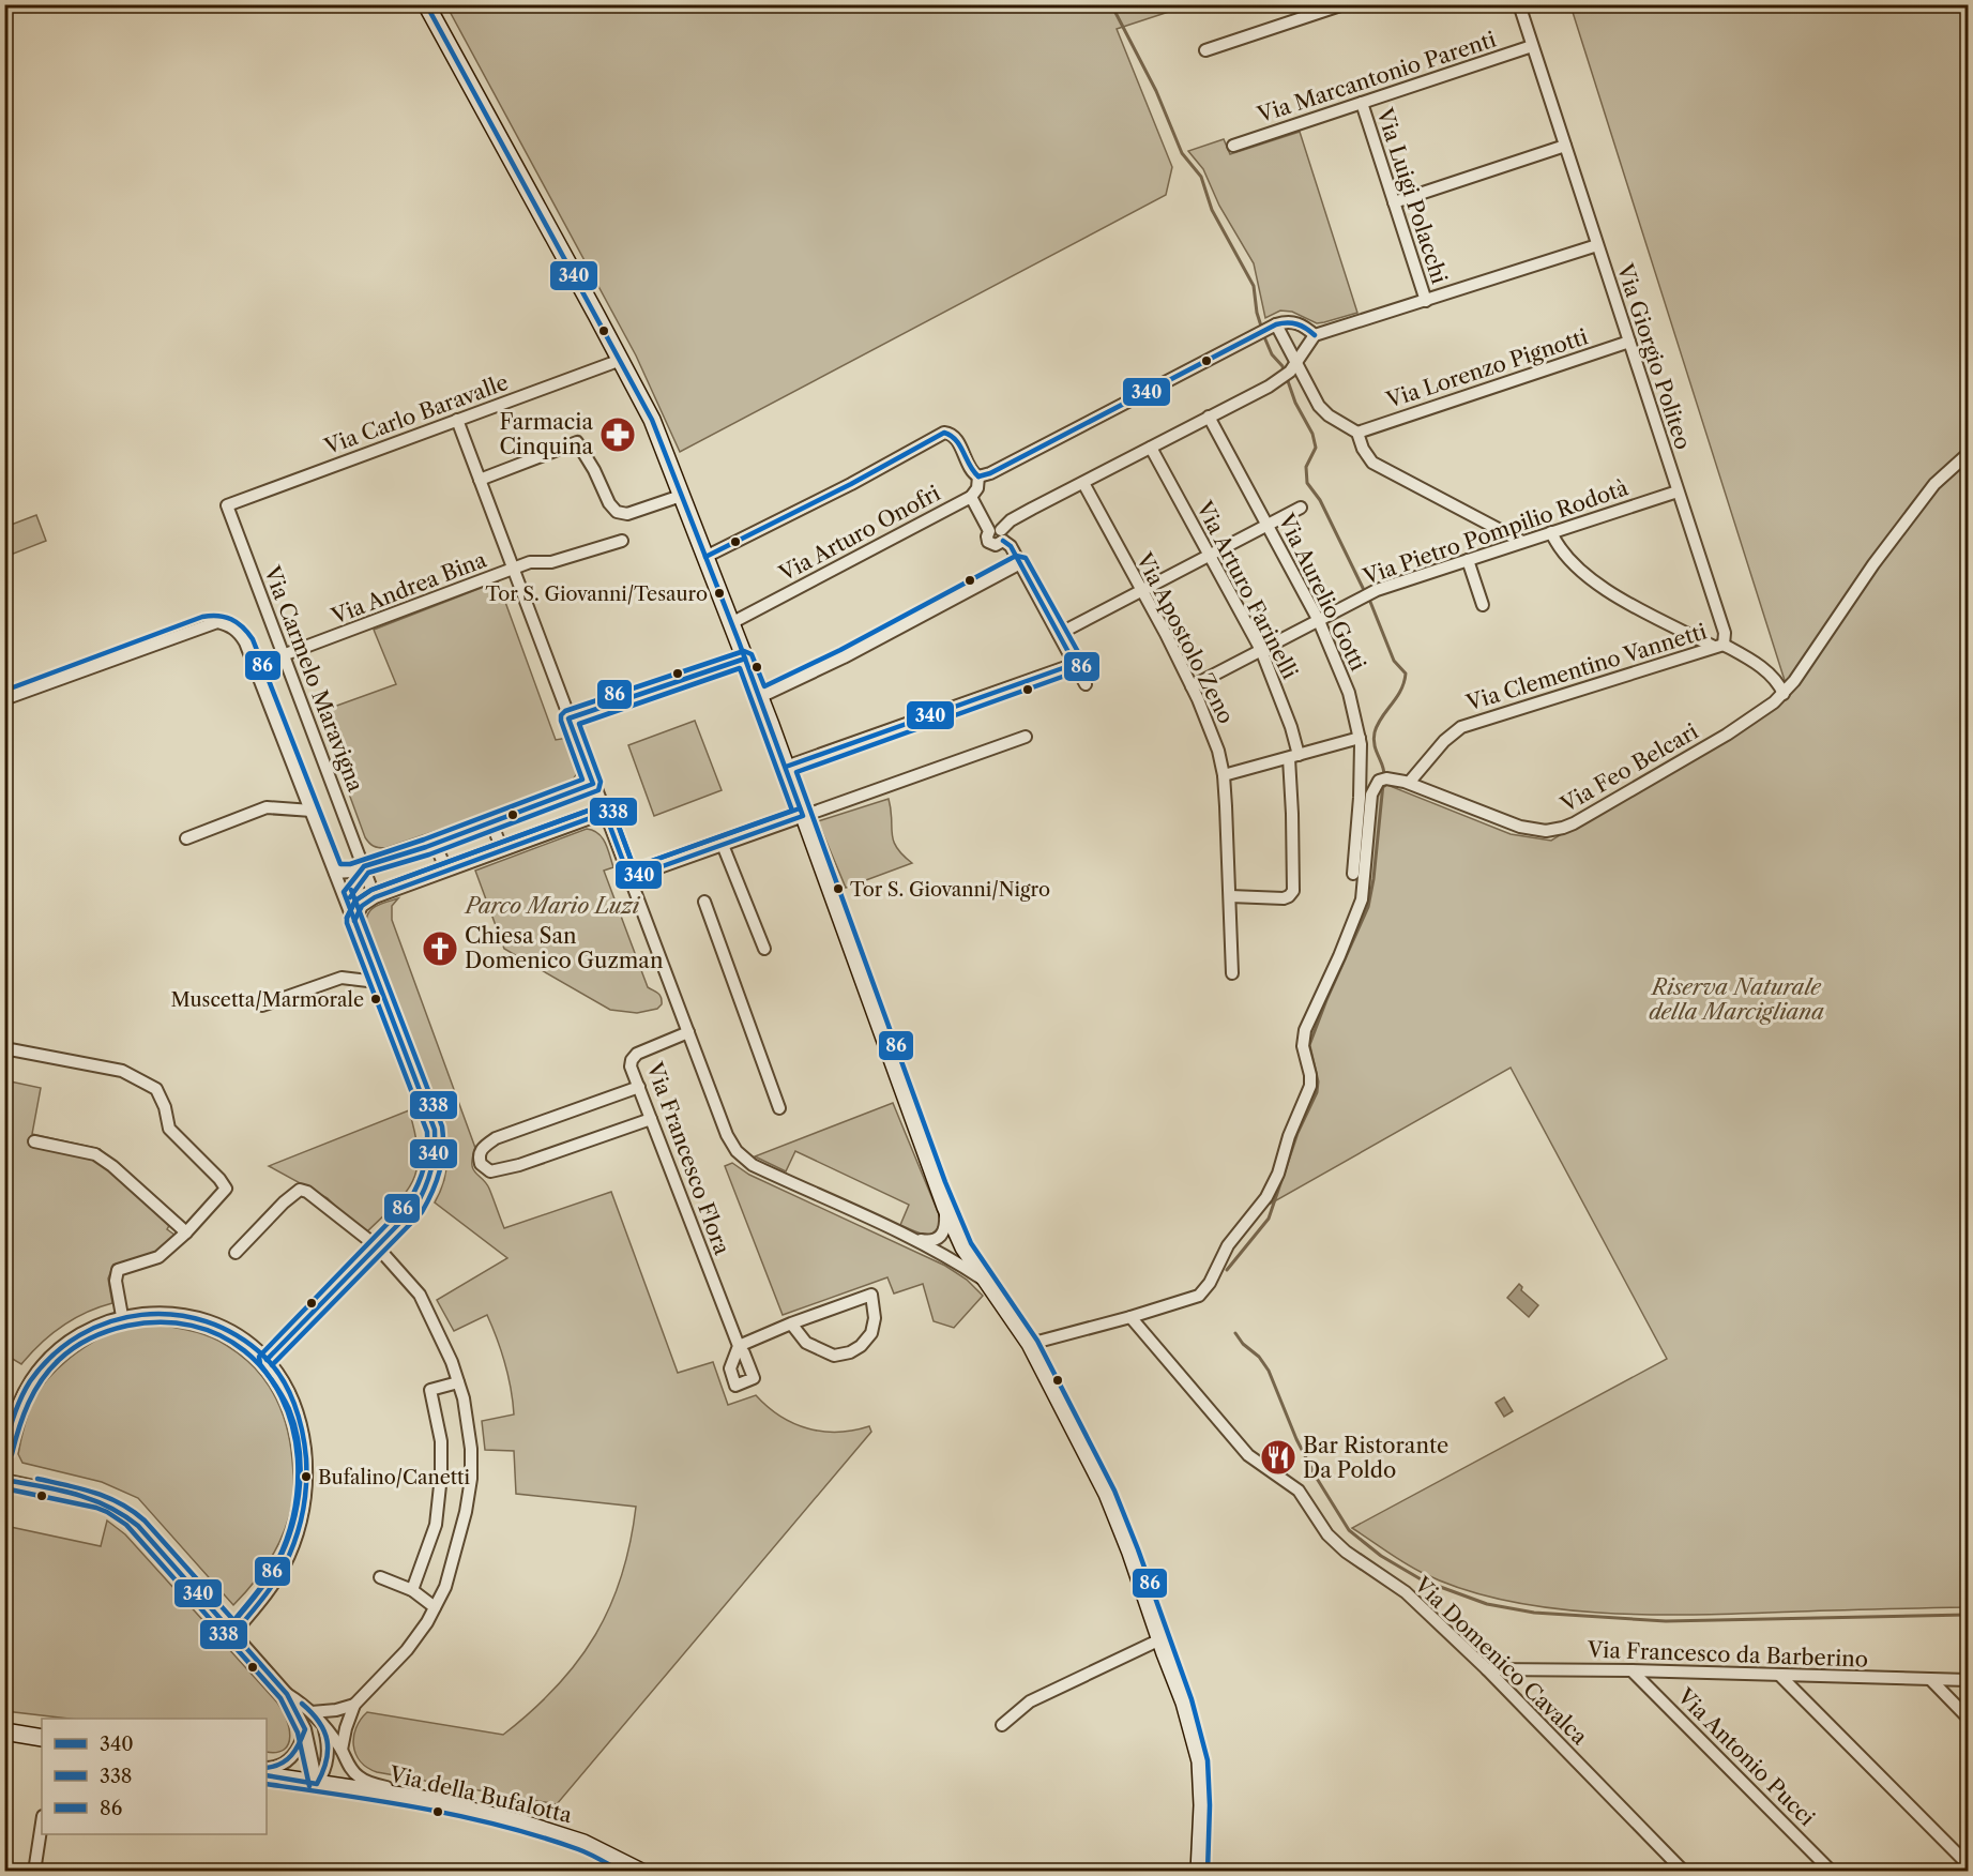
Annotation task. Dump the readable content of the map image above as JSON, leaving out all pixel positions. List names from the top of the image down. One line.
{"streets":{"street":["Via Marcantonio Parenti","Via Luigi Polacchi","Via Giorgio Politeo","Via Lorenzo Pignotti","Via Carlo Baravalle","Via Pietro Pompilio Rodotà","Via Arturo Onofri","Via Andrea Bina","Via Arturo Farinelli","Via Aurelio Gotti","Via Apostolo Zeno","Via Clementino Vannetti","Via Carmelo Maravigna","Via Feo Belcari","Via Francesco Flora","Via Francesco da Barberino","Via Domenico Cavalca","Via Antonio Pucci","Via della Bufalotta"]},"crossings":[["Via Marcantonio Parenti","Via Luigi Polacchi"],["Via Marcantonio Parenti","Via Giorgio Politeo"],["Via Giorgio Politeo","Via Lorenzo Pignotti"],["Via Giorgio Politeo","Via Pietro Pompilio Rodotà"],["Via Giorgio Politeo","Via Clementino Vannetti"],["Via Carlo Baravalle","Via Carmelo Maravigna"],["Via Pietro Pompilio Rodotà","Via Arturo Farinelli"],["Via Pietro Pompilio Rodotà","Via Aurelio Gotti"],["Via Pietro Pompilio Rodotà","Via Apostolo Zeno"],["Via Andrea Bina","Via Carmelo Maravigna"],["Via Arturo Farinelli","Via Apostolo Zeno"],["Via Aurelio Gotti","Via Feo Belcari"],["Via Clementino Vannetti","Via Feo Belcari"],["Via Francesco da Barberino","Via Domenico Cavalca"],["Via Francesco da Barberino","Via Antonio Pucci"]],"parks":["Parco Mario Luzi","Riserva Naturale della Marcigliana"],"places":{"pharmacy":["Farmacia Cinquina"],"other":["Tor S. Giovanni/Tesauro","Tor S. Giovanni/Nigro","Muscetta/Marmorale","Bufalino/Canetti"],"church":["Chiesa San Domenico Guzman"],"restaurant":["Bar Ristorante Da Poldo"]},"lines":["transit line 340","transit line 86","transit line 338"],"legend":["340","338","86"]}
